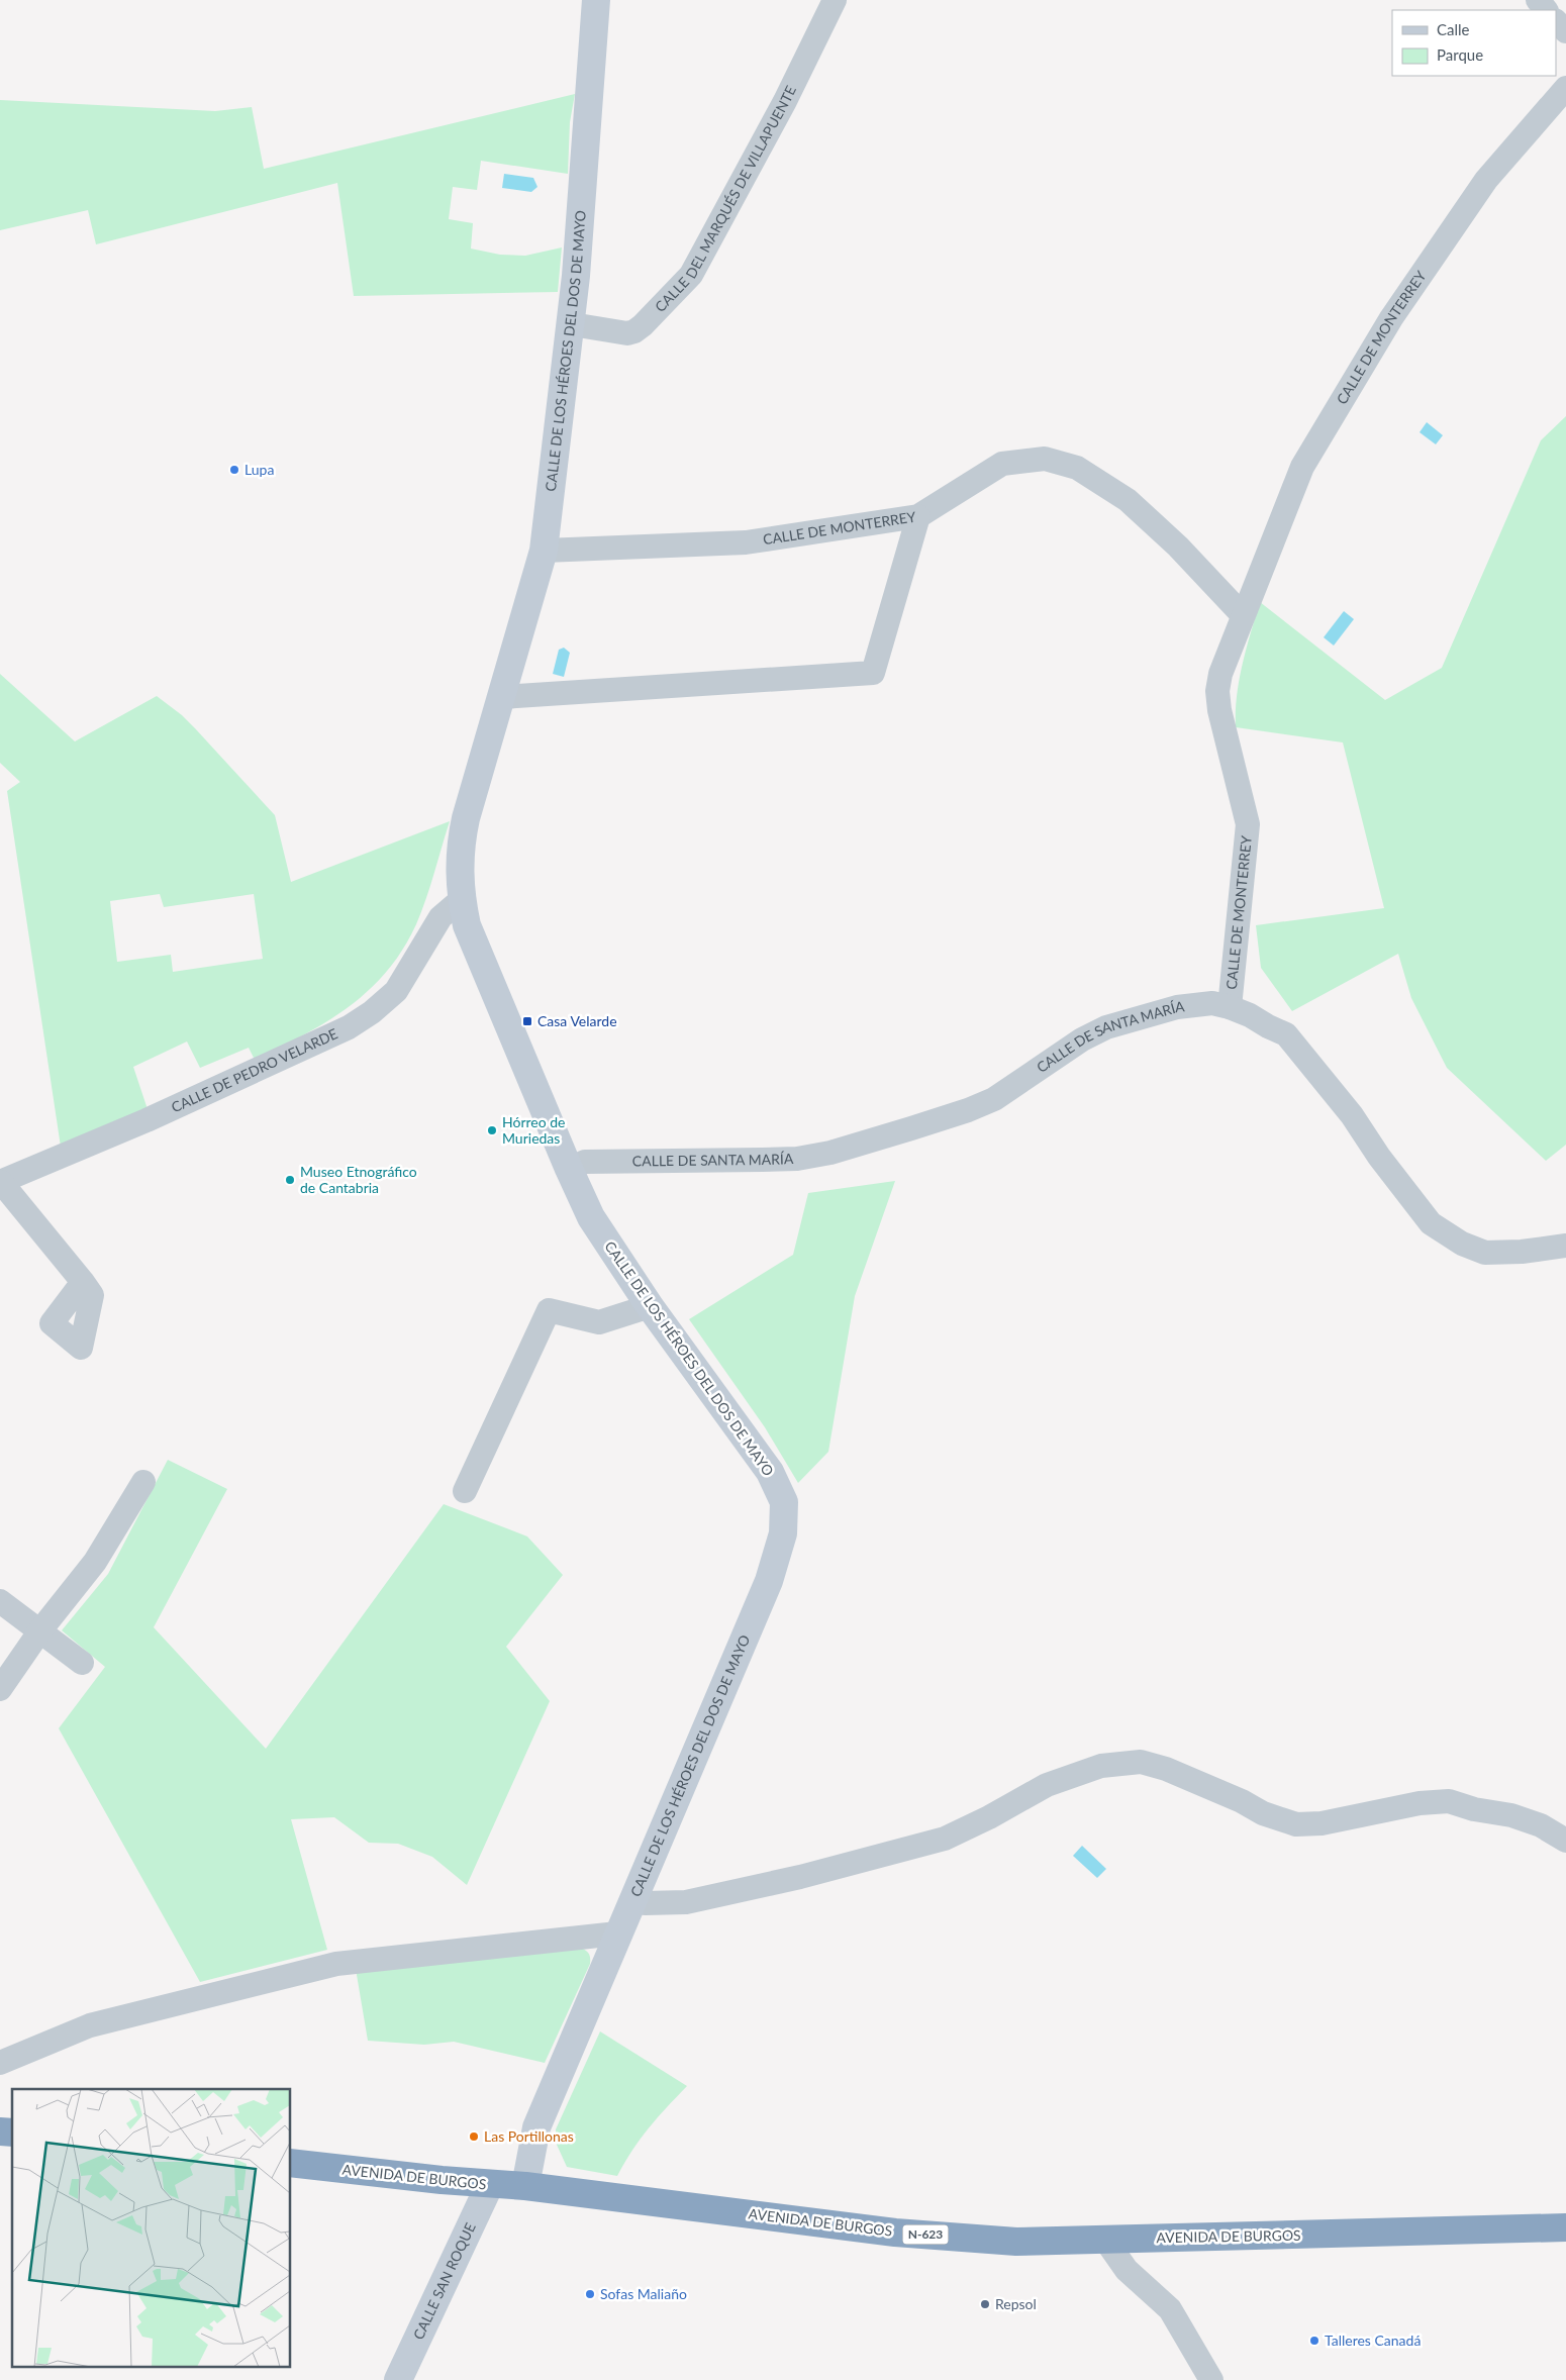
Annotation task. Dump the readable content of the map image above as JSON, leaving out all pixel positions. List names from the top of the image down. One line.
{"streets":{"highway":["AVENIDA DE BURGOS","N-623"],"street":["CALLE DEL MARQUÉS DE VILLAPUENTE","CALLE DE MONTERREY","CALLE DE LOS HÉROES DEL DOS DE MAYO","CALLE DE SANTA MARÍA","CALLE DE PEDRO VELARDE","CALLE SAN ROQUE"]},"crossings":[["CALLE DEL MARQUÉS DE VILLAPUENTE","CALLE DE LOS HÉROES DEL DOS DE MAYO"],["CALLE DE MONTERREY","CALLE DE LOS HÉROES DEL DOS DE MAYO"],["CALLE DE MONTERREY","CALLE DE SANTA MARÍA"],["CALLE DE LOS HÉROES DEL DOS DE MAYO","CALLE DE SANTA MARÍA"],["CALLE DE LOS HÉROES DEL DOS DE MAYO","CALLE DE PEDRO VELARDE"],["CALLE DE LOS HÉROES DEL DOS DE MAYO","AVENIDA DE BURGOS"],["AVENIDA DE BURGOS","CALLE SAN ROQUE"]],"places":{"other":["Lupa","Hórreo de Muriedas","Museo Etnográfico de Cantabria","Las Portillonas","Sofas Maliaño","Repsol","Talleres Canadá"],"transit":["Casa Velarde"]},"legend":["Calle","Parque"]}
